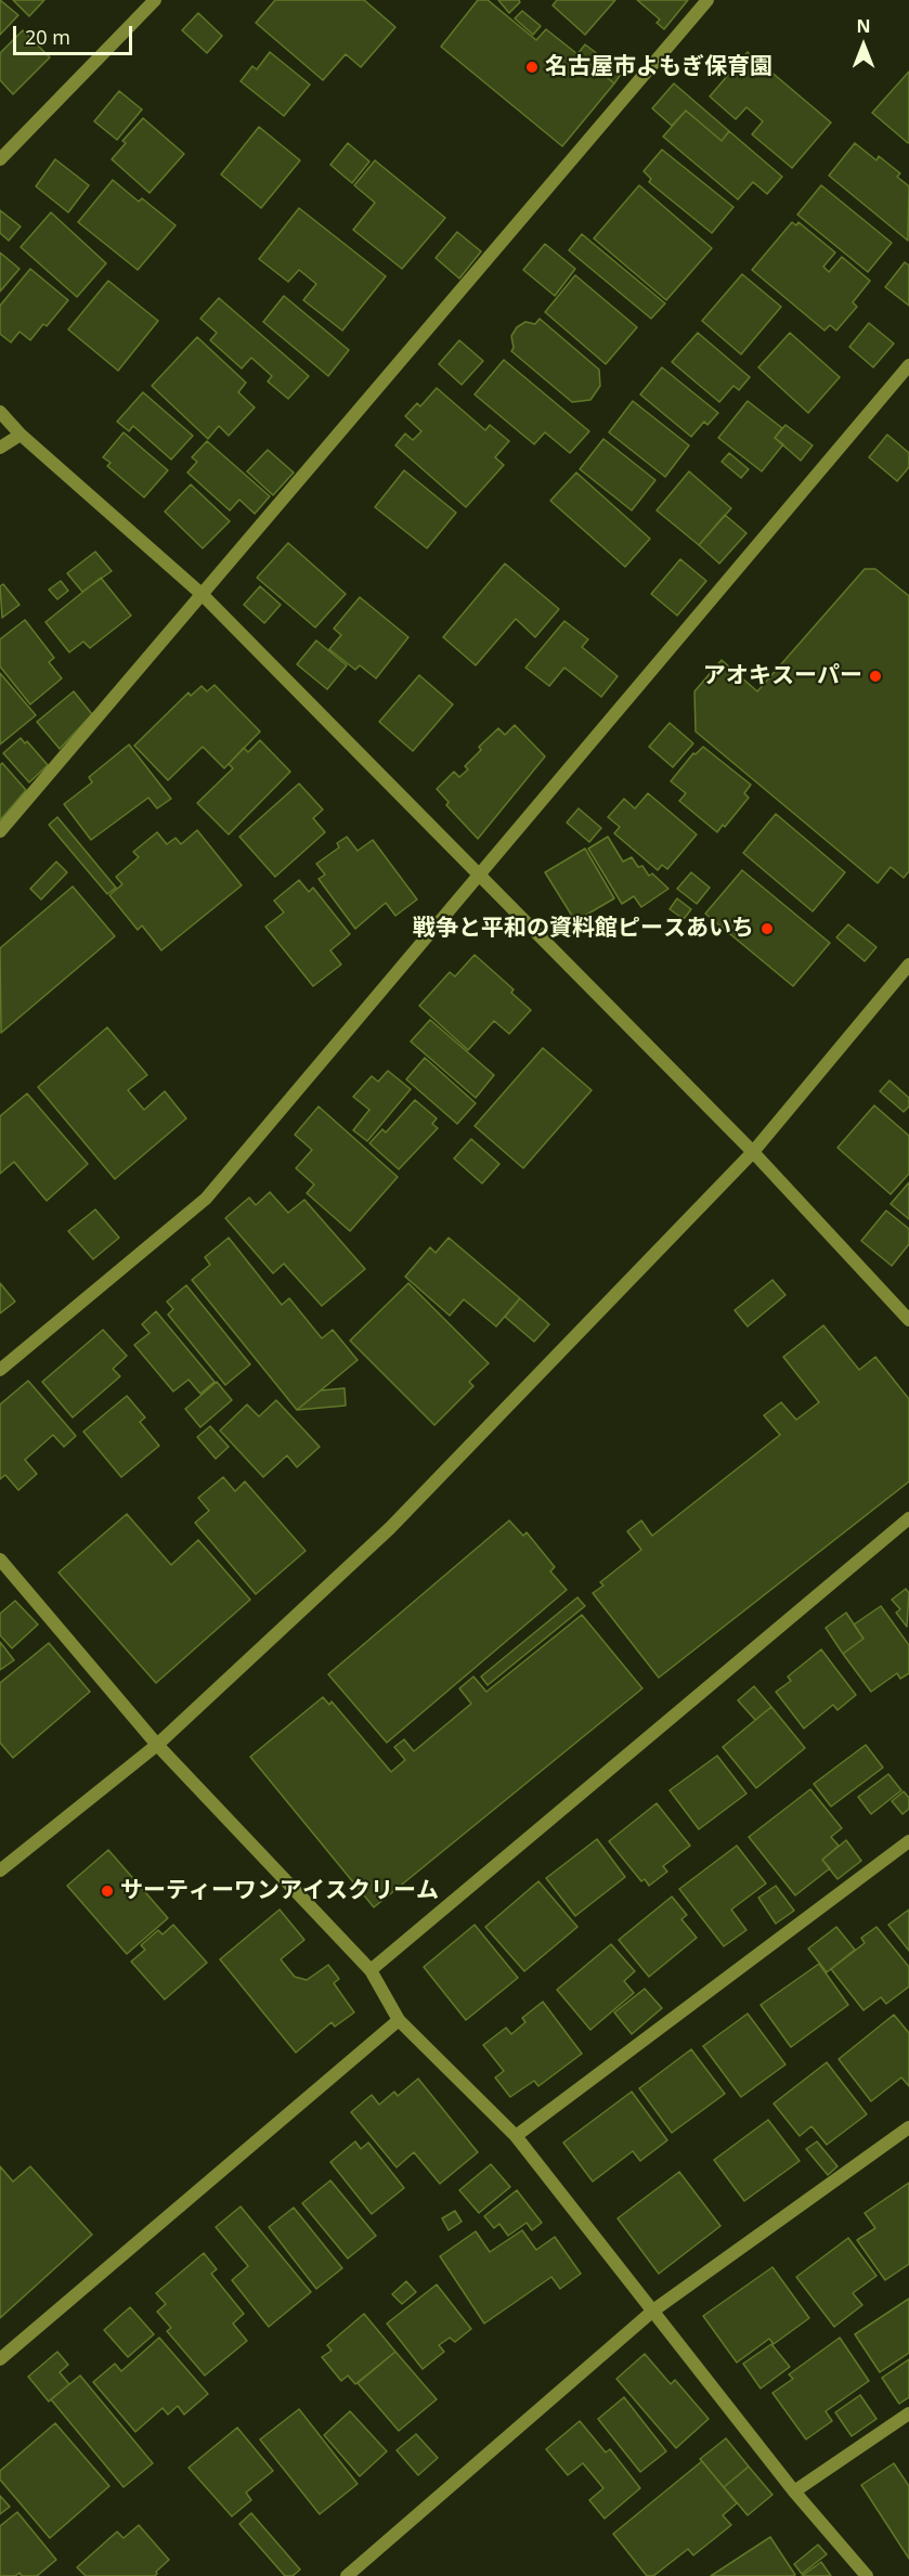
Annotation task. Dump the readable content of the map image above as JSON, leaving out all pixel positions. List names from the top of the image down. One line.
{"places":["名古屋市よもぎ保育園","アオキスーパー","戦争と平和の資料館ピースあいち","サーティーワンアイスクリーム"],"scale_bar":"20 m","north":"top"}
